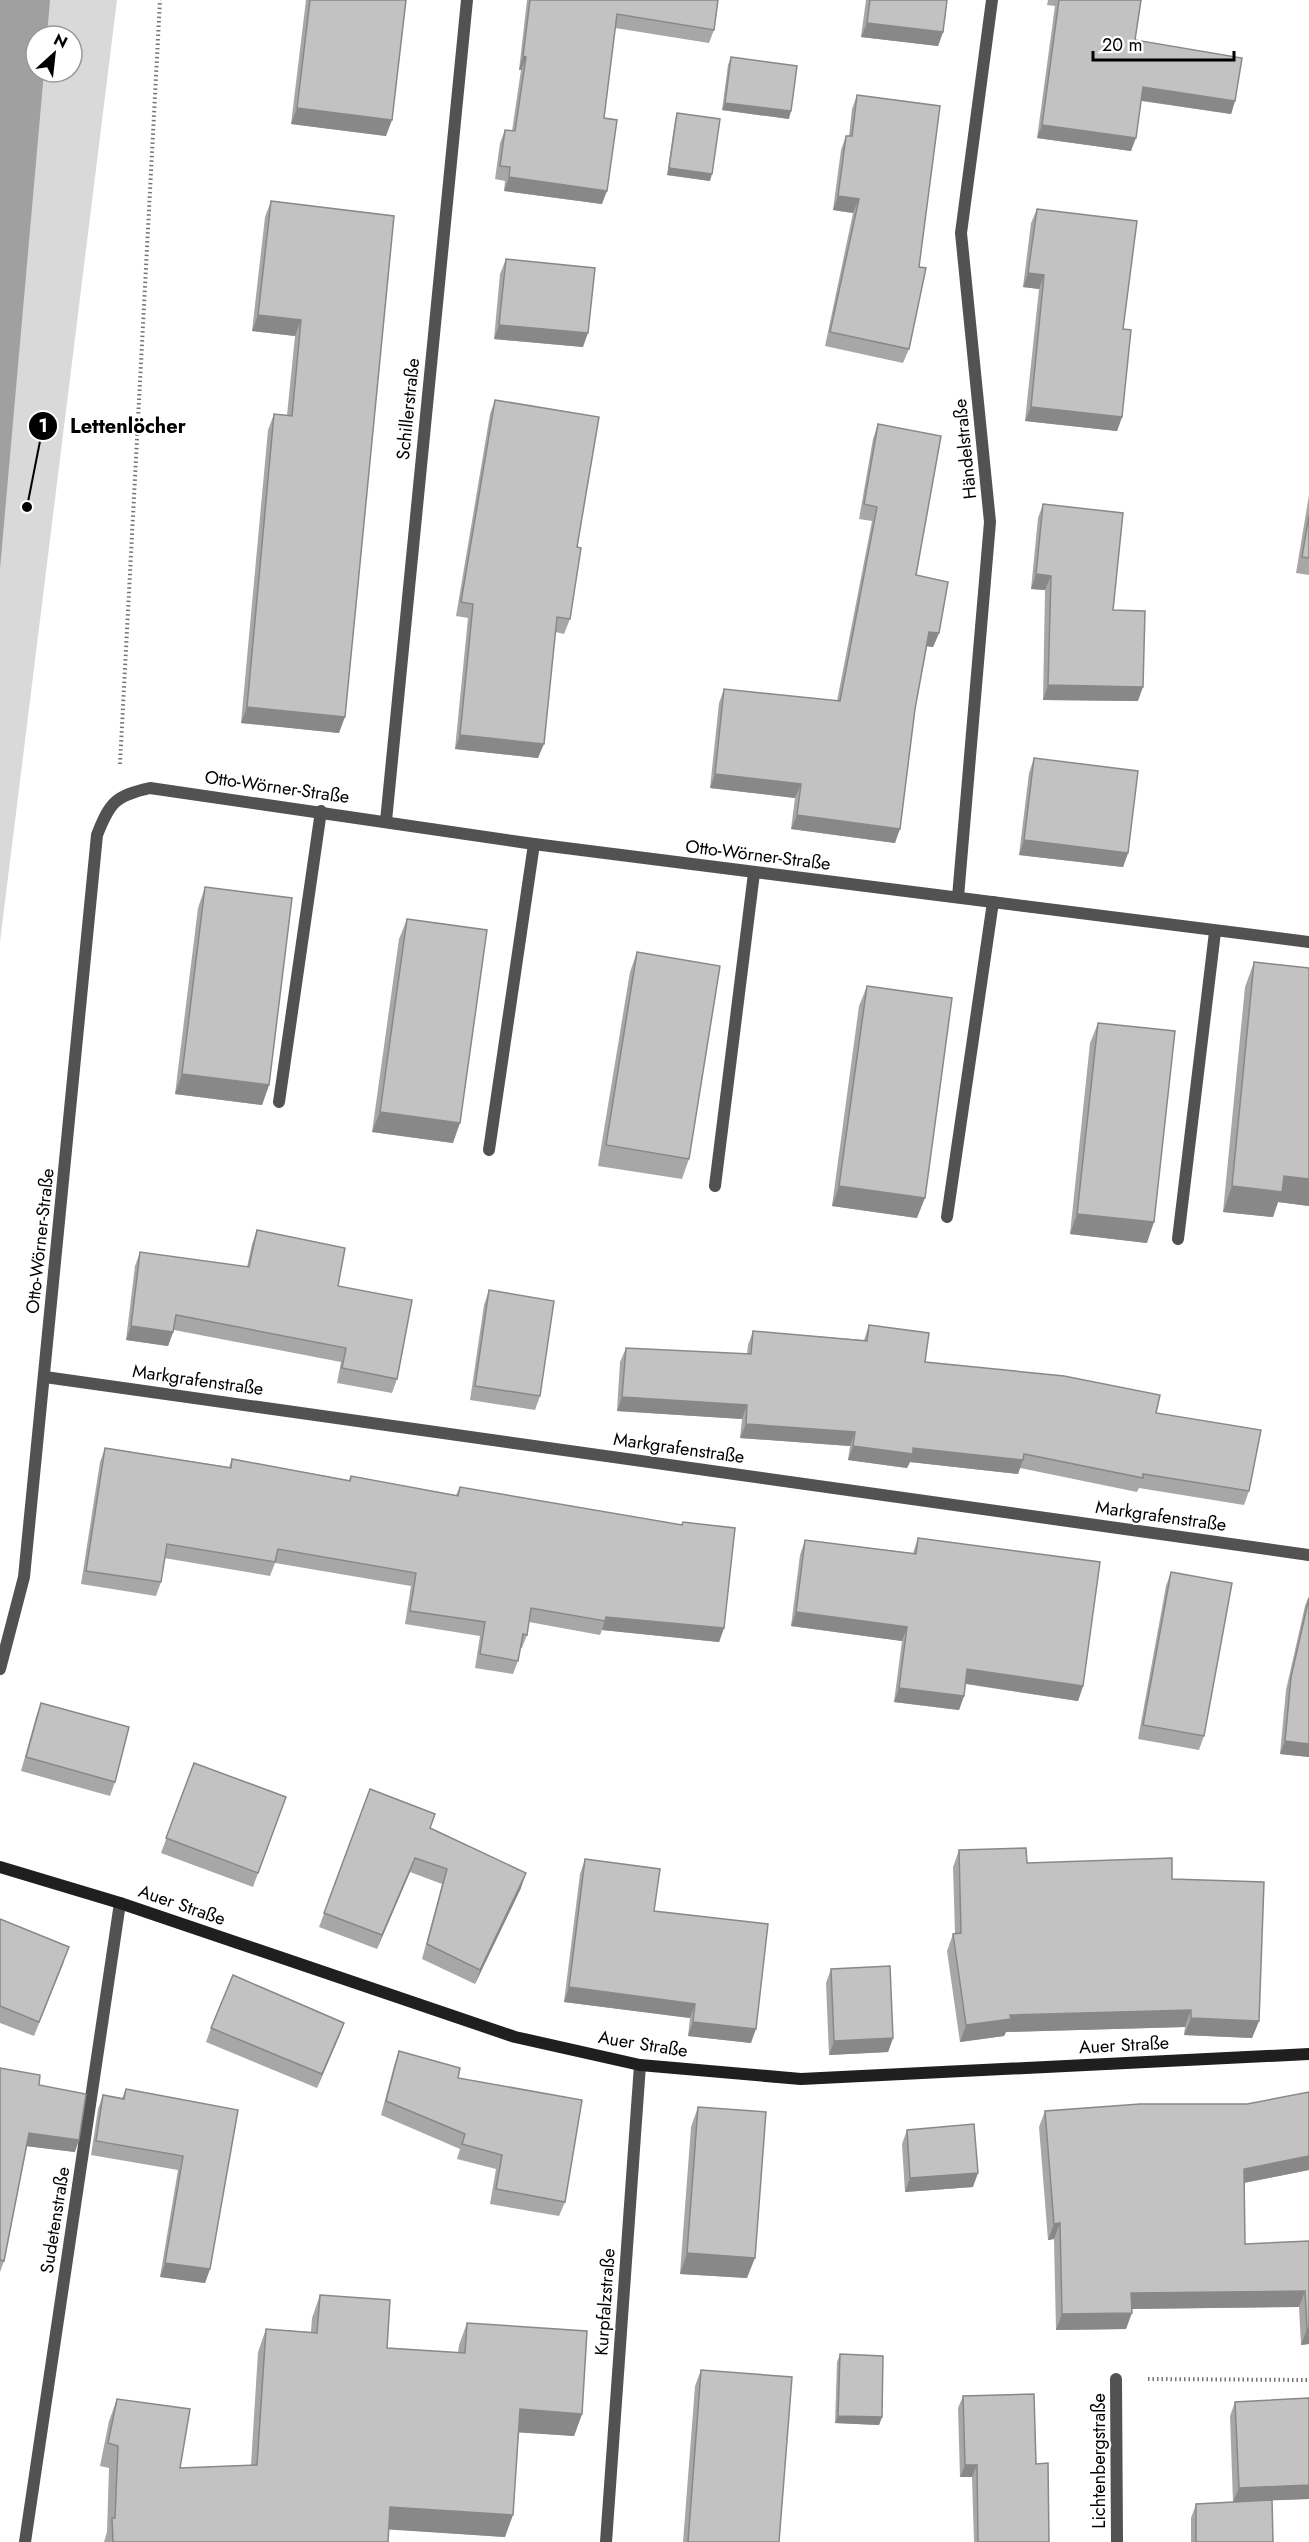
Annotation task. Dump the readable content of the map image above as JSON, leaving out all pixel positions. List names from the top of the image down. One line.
{"streets":{"main road":["Auer Straße"],"street":["Schillerstraße","Händelstraße","Otto-Wörner-Straße","Markgrafenstraße","Sudetenstraße","Kurpfalzstraße","Lichtenbergstraße"]},"crossings":[["Schillerstraße","Otto-Wörner-Straße"],["Händelstraße","Otto-Wörner-Straße"],["Otto-Wörner-Straße","Markgrafenstraße"],["Auer Straße","Sudetenstraße"],["Auer Straße","Kurpfalzstraße"]],"places":["Lettenlöcher"],"scale_bar":"20 m","north":"top right"}
